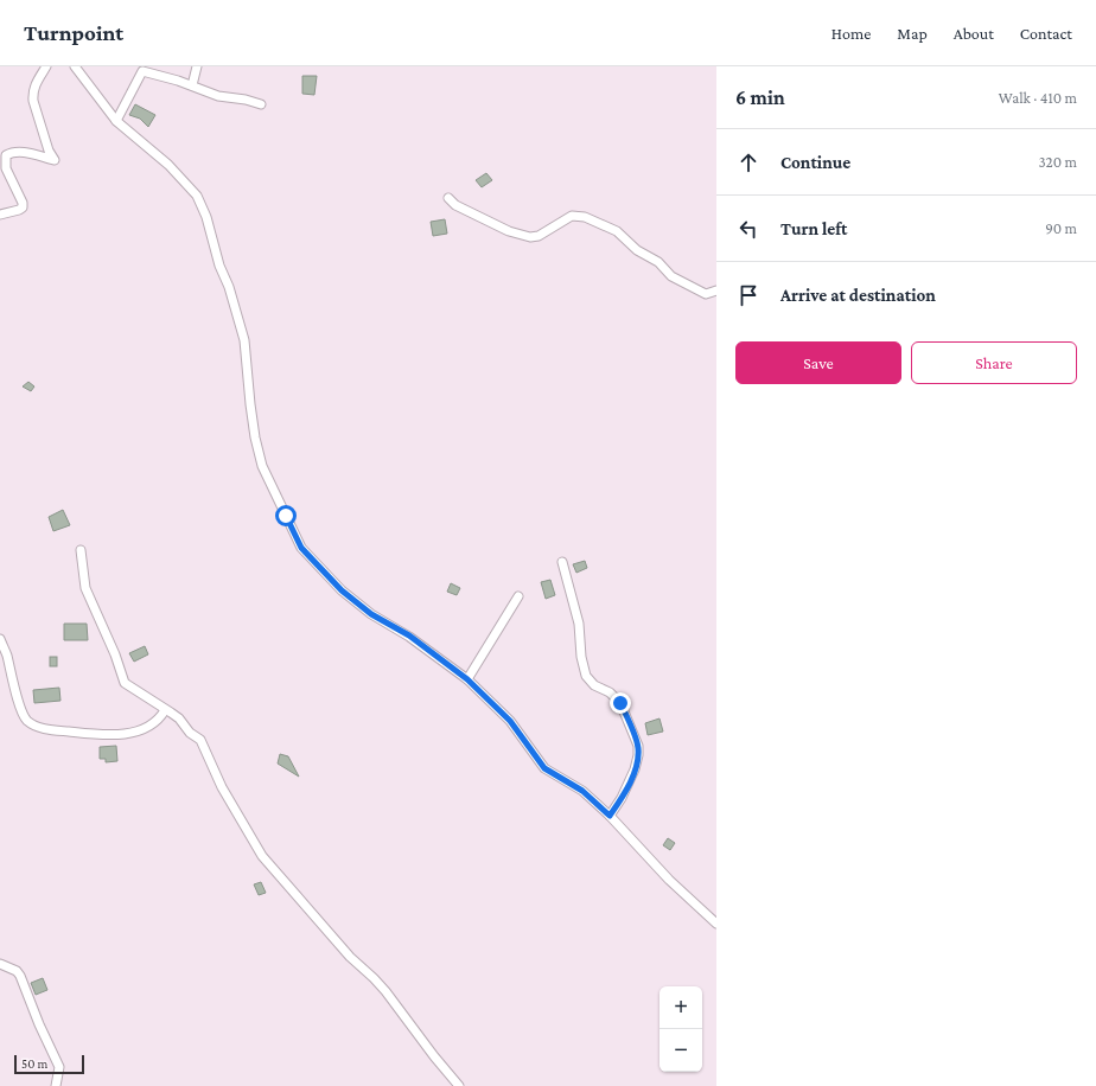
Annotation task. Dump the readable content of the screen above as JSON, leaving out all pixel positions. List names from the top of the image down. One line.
{"scale_bar":"50 m","page":{"header":"Turnpoint","nav":["Home","Map","About","Contact"],"heading":["6 min","Walk · 410 m"],"list":[["Continue","320 m"],["Turn left","90 m"],"Arrive at destination"],"buttons":["Save","Share"],"map_buttons":["+","−"],"scale":"50 m"}}
